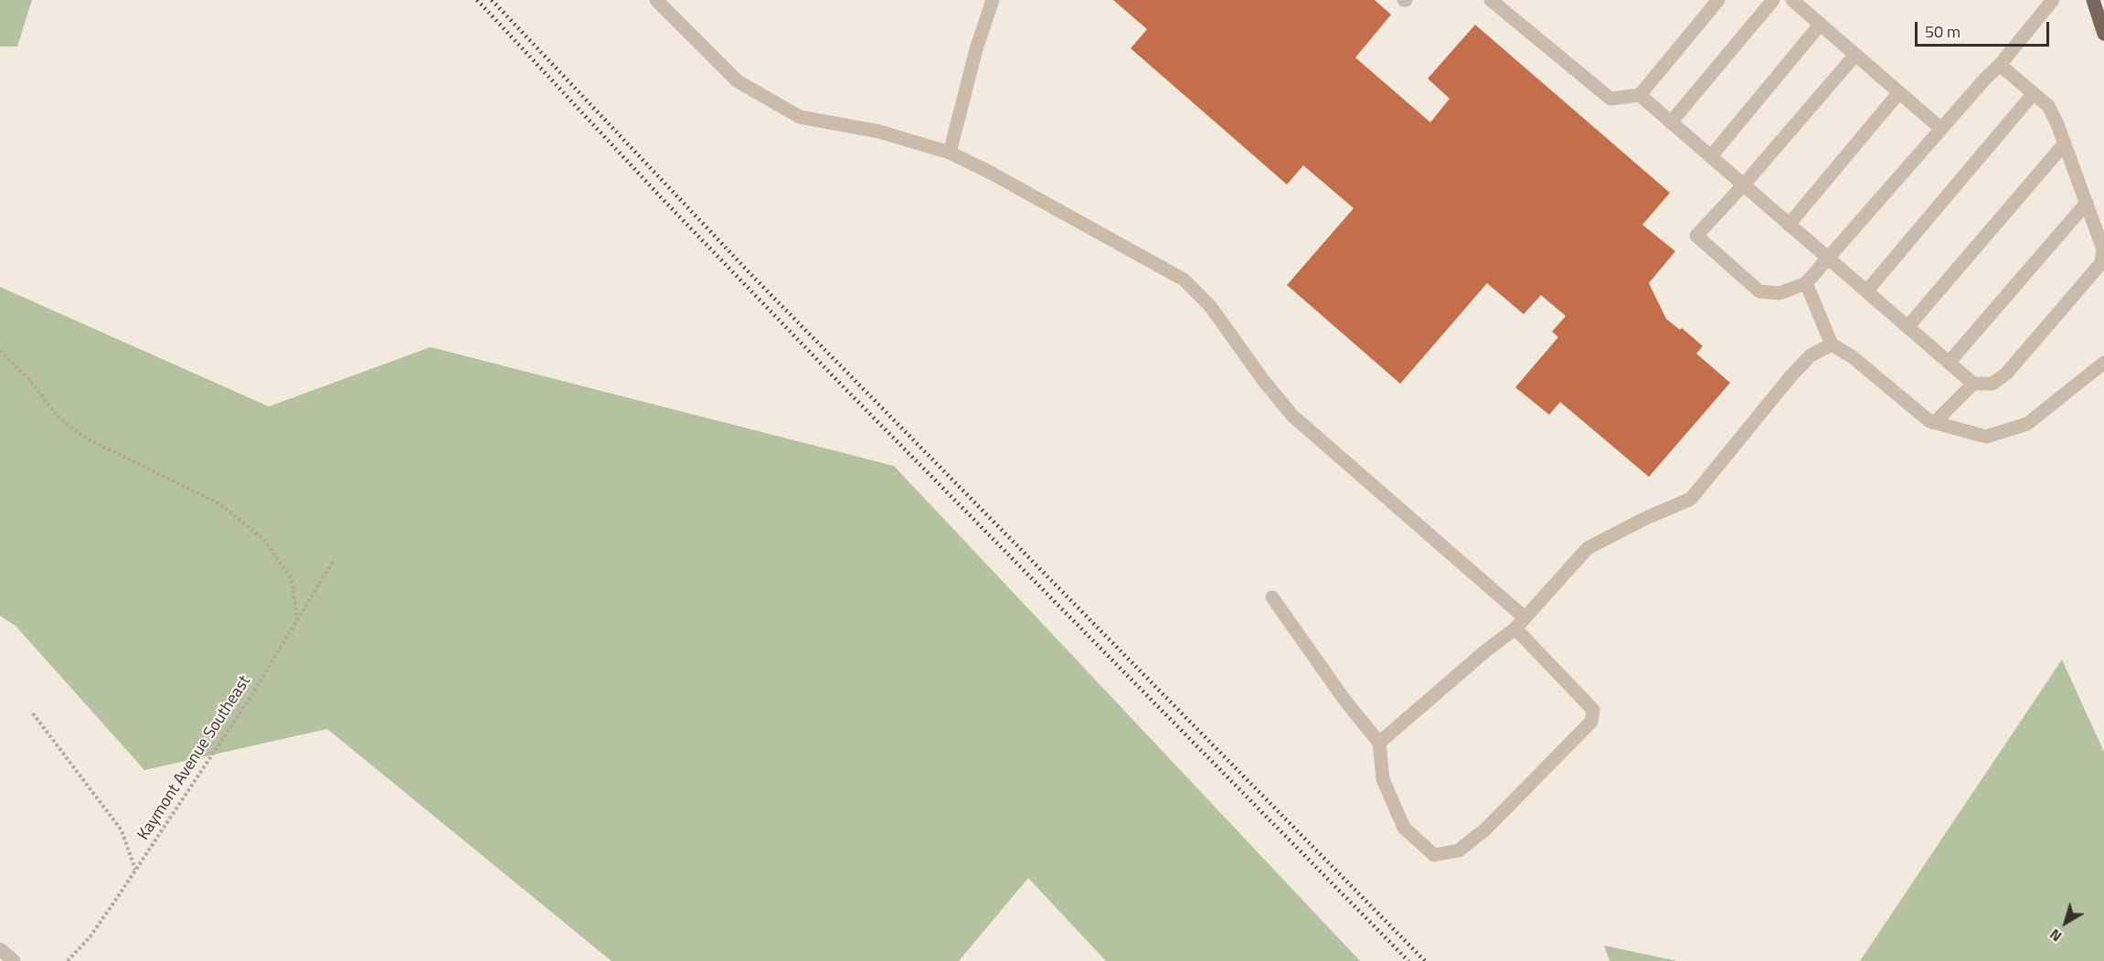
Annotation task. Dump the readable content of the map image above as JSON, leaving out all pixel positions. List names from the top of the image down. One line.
{"streets":{"path":["Kaymont Avenue Southeast"]},"scale_bar":"50 m","north":"bottom left"}
